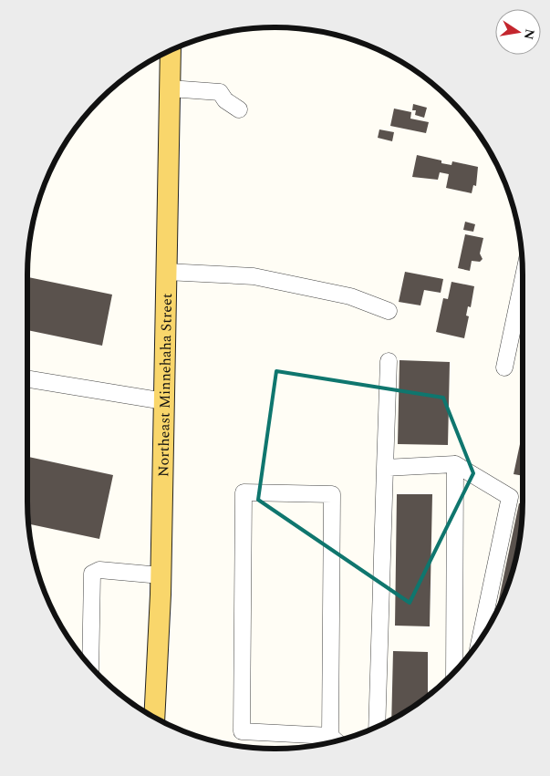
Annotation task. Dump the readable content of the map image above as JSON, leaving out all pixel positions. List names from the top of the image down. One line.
{"streets":{"main road":["Northeast Minnehaha Street"]},"north":"right"}
